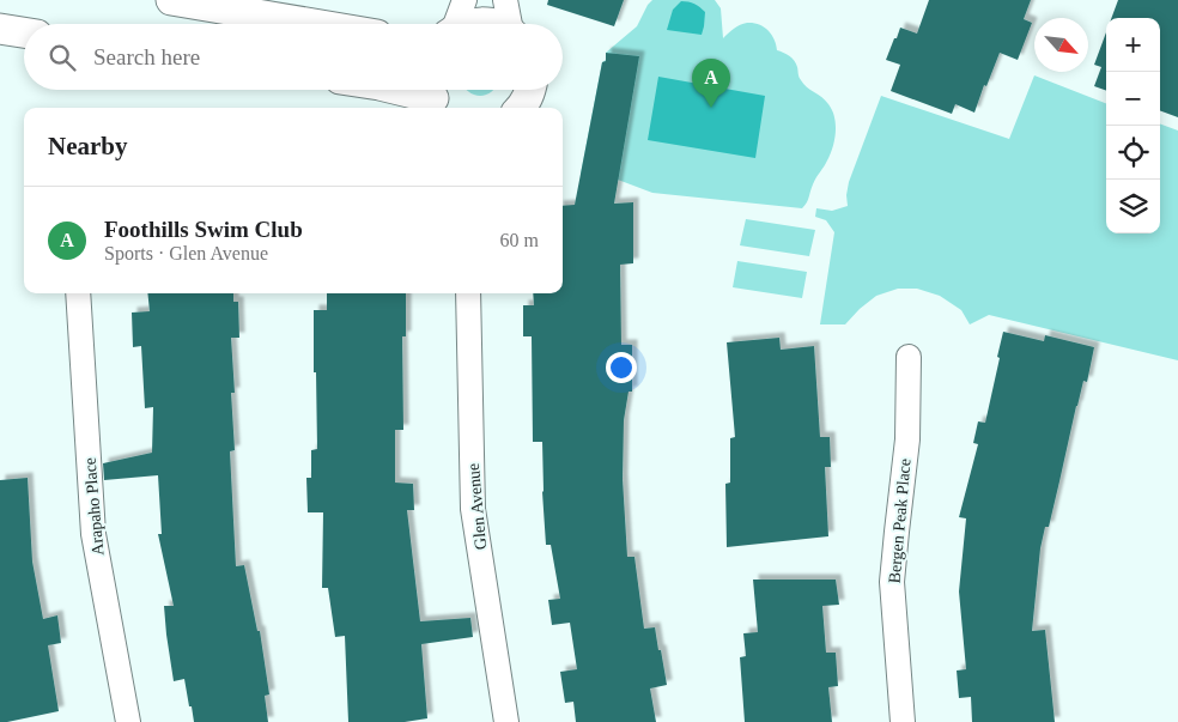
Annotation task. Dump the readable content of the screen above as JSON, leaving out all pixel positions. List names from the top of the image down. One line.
{"streets":{"street":["Arapaho Place","Glen Avenue","Bergen Peak Place"]},"north":"bottom right","page":{"map_buttons":["+","−"],"search":"Search here","pins":"A","heading":"Nearby","list":[{"mark":"A","name":"Foothills Swim Club","note":"Sports · Glen Avenue","value":"60 m"}]}}
